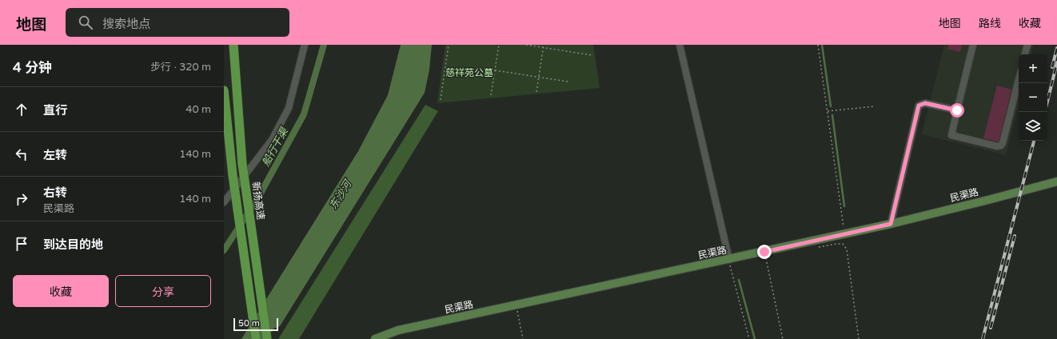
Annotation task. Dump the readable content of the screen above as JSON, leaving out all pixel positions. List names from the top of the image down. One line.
{"streets":{"highway":["新扬高速"],"main road":["民渠路"]},"water":["船行干渠","东沙河"],"parks":["慈祥苑公墓"],"scale_bar":"50 m","page":{"header":"地图","search":"搜索地点","nav":["地图","路线","收藏"],"heading":["4 分钟","步行 · 320 m"],"map_buttons":["+","−"],"list":[["直行","40 m"],["左转","140 m"],["右转","民渠路","140 m"],"到达目的地"],"buttons":["收藏","分享"],"scale":"50 m"}}
